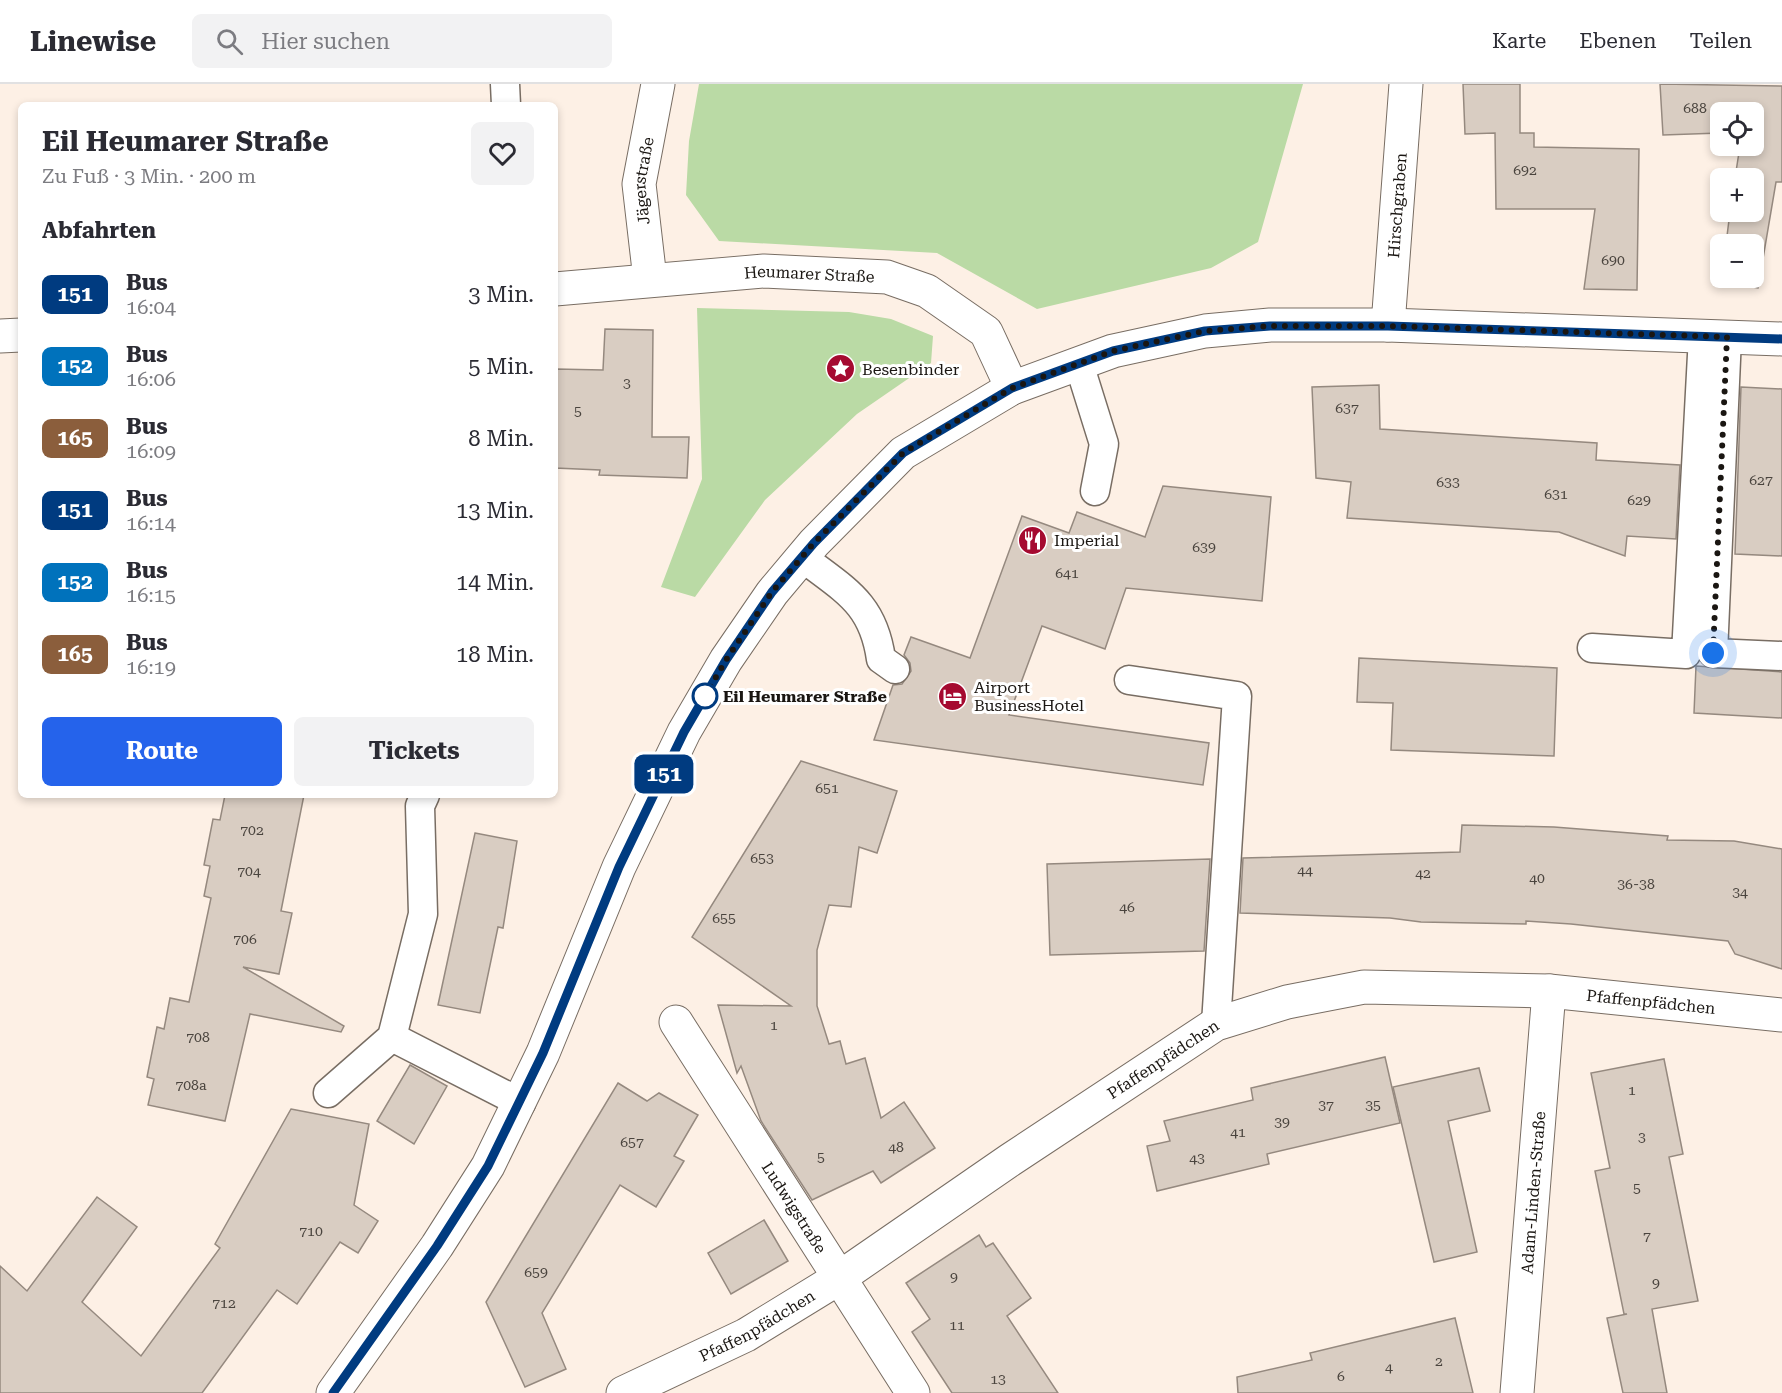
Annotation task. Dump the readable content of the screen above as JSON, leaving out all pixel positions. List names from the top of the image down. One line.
{"streets":{"street":["Jägerstraße","Hirschgraben","Heumarer Straße","Pfaffenpfädchen","Adam-Linden-Straße","Ludwigstraße"]},"crossings":[["Jägerstraße","Heumarer Straße"],["Pfaffenpfädchen","Adam-Linden-Straße"],["Pfaffenpfädchen","Ludwigstraße"]],"places":{"place":["Besenbinder"],"restaurant":["Imperial"],"other":["Eil Heumarer Straße"],"hotel":["Airport BusinessHotel"]},"lines":["bus line 151"],"house_numbers":["688","692","690","3","637","5","627","633","631","629","639","641","651","702","653","44","704","42","40","36-38","34","46","655","706","1","708","708a","1","37","35","39","41","3","657","48","5","43","5","710","7","659","9","9","712","11","2","4","6","13"],"page":{"header":"Linewise","search":"Hier suchen","nav":["Karte","Ebenen","Teilen"],"on_map":"151","map_buttons":["+","−"],"heading":[["Eil Heumarer Straße","Zu Fuß · 3 Min. · 200 m"],"Abfahrten"],"list":[{"mark":"151","name":"Bus","note":"16:04","value":"3 Min."},{"mark":"152","name":"Bus","note":"16:06","value":"5 Min."},{"mark":"165","name":"Bus","note":"16:09","value":"8 Min."},{"mark":"151","name":"Bus","note":"16:14","value":"13 Min."},{"mark":"152","name":"Bus","note":"16:15","value":"14 Min."},{"mark":"165","name":"Bus","note":"16:19","value":"18 Min."}],"buttons":["Route","Tickets"]}}
